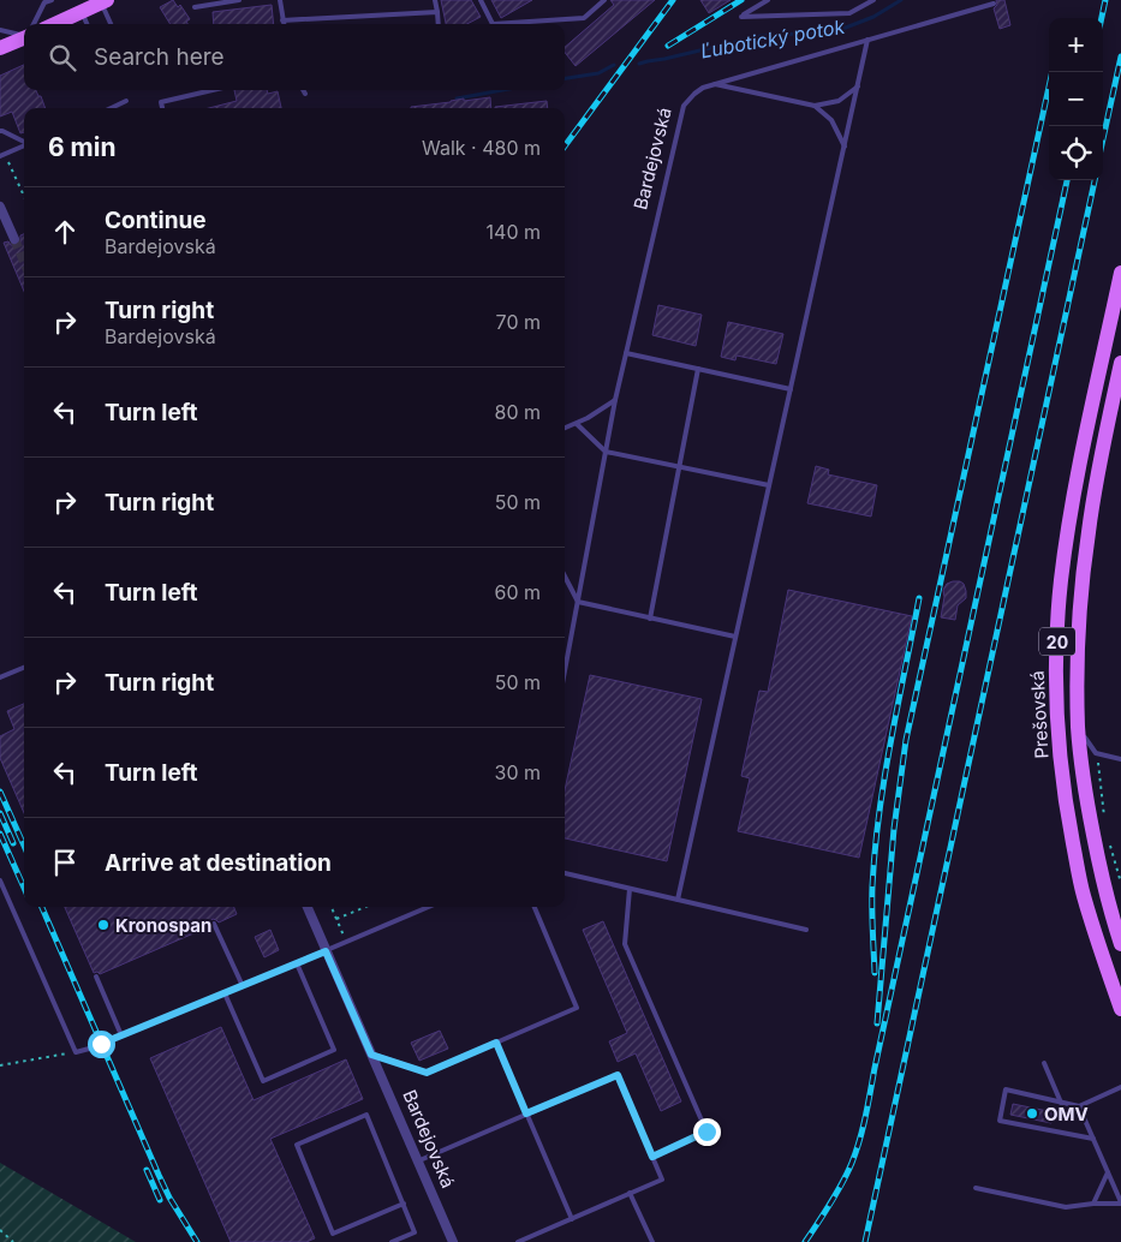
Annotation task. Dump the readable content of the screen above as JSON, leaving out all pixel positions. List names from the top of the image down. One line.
{"streets":{"main road":["20","Prešovská"],"street":["Bardejovská"]},"water":["Ľubotický potok"],"places":["Kronospan","OMV"],"page":{"map_buttons":["+","−"],"search":"Search here","heading":["6 min","Walk · 480 m"],"list":[["Continue","Bardejovská","140 m"],["Turn right","Bardejovská","70 m"],["Turn left","80 m"],["Turn right","50 m"],["Turn left","60 m"],["Turn right","50 m"],["Turn left","30 m"],"Arrive at destination"]}}
